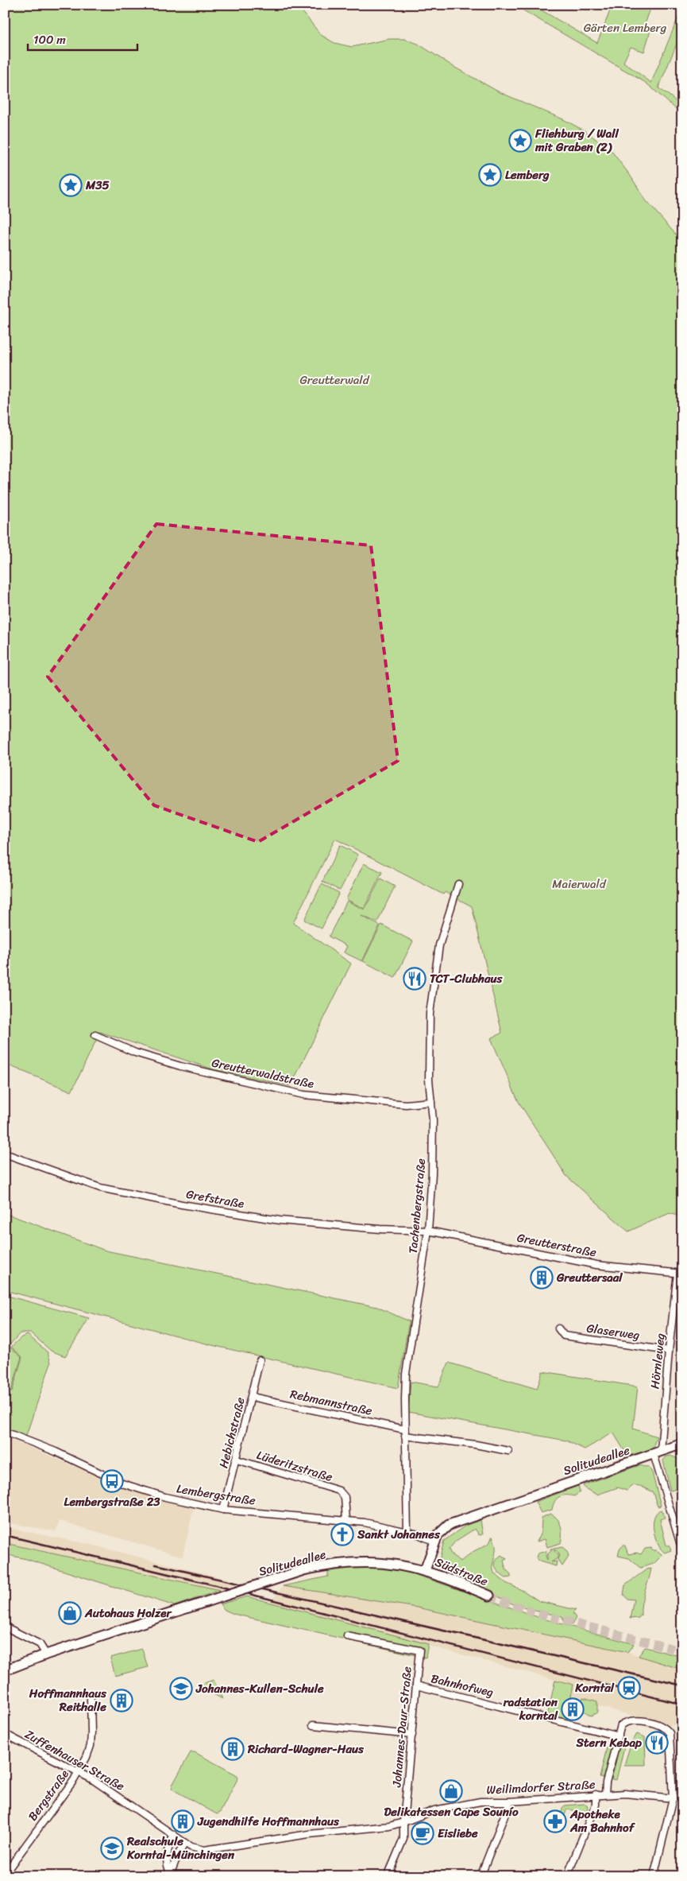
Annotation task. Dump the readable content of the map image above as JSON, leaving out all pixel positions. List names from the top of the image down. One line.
{"streets":{"main road":["Solitudeallee","Südstraße"],"street":["Greutterwaldstraße","Grefstraße","Tachenbergstraße","Greutterstraße","Glaserweg","Hörnleweg","Rebmannstraße","Hebichstraße","Lüderitzstraße","Lembergstraße","Bahnhofweg","Johannes-Daur-Straße","Zuffenhauser Straße","Weilimdorfer Straße","Bergstraße"]},"crossings":[["Greutterwaldstraße","Tachenbergstraße"],["Grefstraße","Tachenbergstraße"],["Grefstraße","Greutterstraße"],["Tachenbergstraße","Greutterstraße"],["Tachenbergstraße","Rebmannstraße"],["Tachenbergstraße","Lembergstraße"],["Greutterstraße","Hörnleweg"],["Glaserweg","Hörnleweg"],["Hörnleweg","Solitudeallee"],["Rebmannstraße","Hebichstraße"],["Hebichstraße","Lüderitzstraße"],["Hebichstraße","Lembergstraße"],["Solitudeallee","Lembergstraße"],["Solitudeallee","Südstraße"],["Lüderitzstraße","Lembergstraße"],["Bahnhofweg","Johannes-Daur-Straße"],["Johannes-Daur-Straße","Zuffenhauser Straße"],["Johannes-Daur-Straße","Weilimdorfer Straße"],["Zuffenhauser Straße","Weilimdorfer Straße"],["Zuffenhauser Straße","Bergstraße"]],"parks":["Gärten Lemberg","Greutterwald","Maierwald"],"places":{"place":["Fliehburg / Wall mit Graben (2)","Lemberg","M35"],"restaurant":["TCT-Clubhaus","Stern Kebap"],"building":["Greuttersaal","Hoffmannhaus Reithalle","radstation korntal","Richard-Wagner-Haus","Jugendhilfe Hoffmannhaus"],"bus stop":["Lembergstraße 23"],"church":["Sankt Johannes"],"shop":["Autohaus Holzer","Delikatessen Cape Sounío"],"station":["Korntal"],"school or university":["Johannes-Kullen-Schule","Realschule Korntal-Münchingen"],"pharmacy":["Apotheke Am Bahnhof"],"cafe":["Eisliebe"]},"scale_bar":"100 m"}
